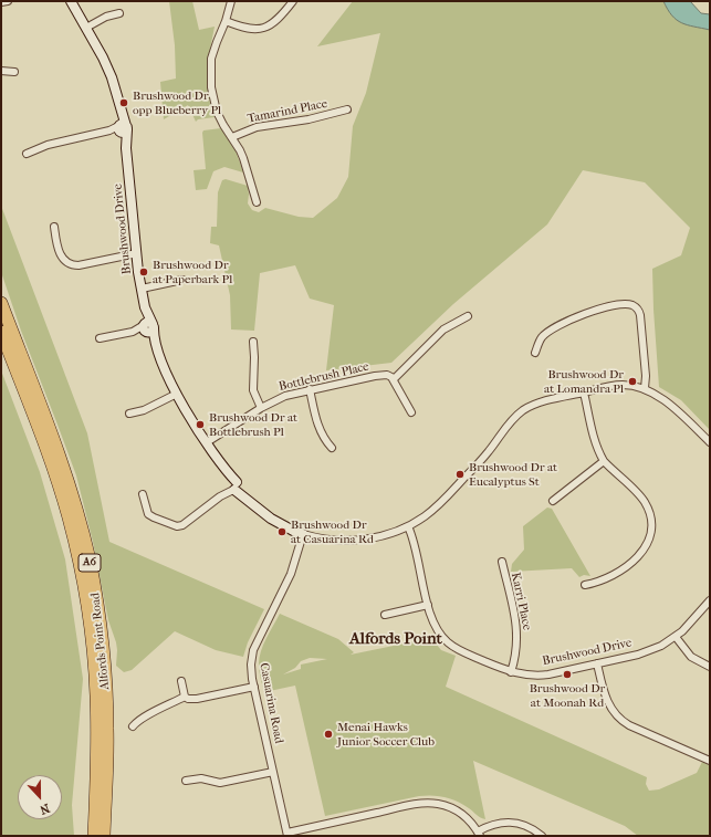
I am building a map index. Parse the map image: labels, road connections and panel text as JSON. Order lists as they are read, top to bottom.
{
  "streets": {
    "highway": ["A6", "Alfords Point Road"],
    "street": [
      "Tamarind Place",
      "Brushwood Drive",
      "Bottlebrush Place",
      "Karri Place",
      "Casuarina Road"
    ]
  },
  "crossings": [
    ["Brushwood Drive", "Bottlebrush Place"],
    ["Brushwood Drive", "Karri Place"],
    ["Brushwood Drive", "Casuarina Road"]
  ],
  "districts": ["Alfords Point"],
  "places": [
    "Brushwood Dr opp Blueberry Pl",
    "Brushwood Dr at Paperbark Pl",
    "Brushwood Dr at Lomandra Pl",
    "Brushwood Dr at Bottlebrush Pl",
    "Brushwood Dr at Eucalyptus St",
    "Brushwood Dr at Casuarina Rd",
    "Brushwood Dr at Moonah Rd",
    "Menai Hawks Junior Soccer Club"
  ],
  "north": "bottom"
}
